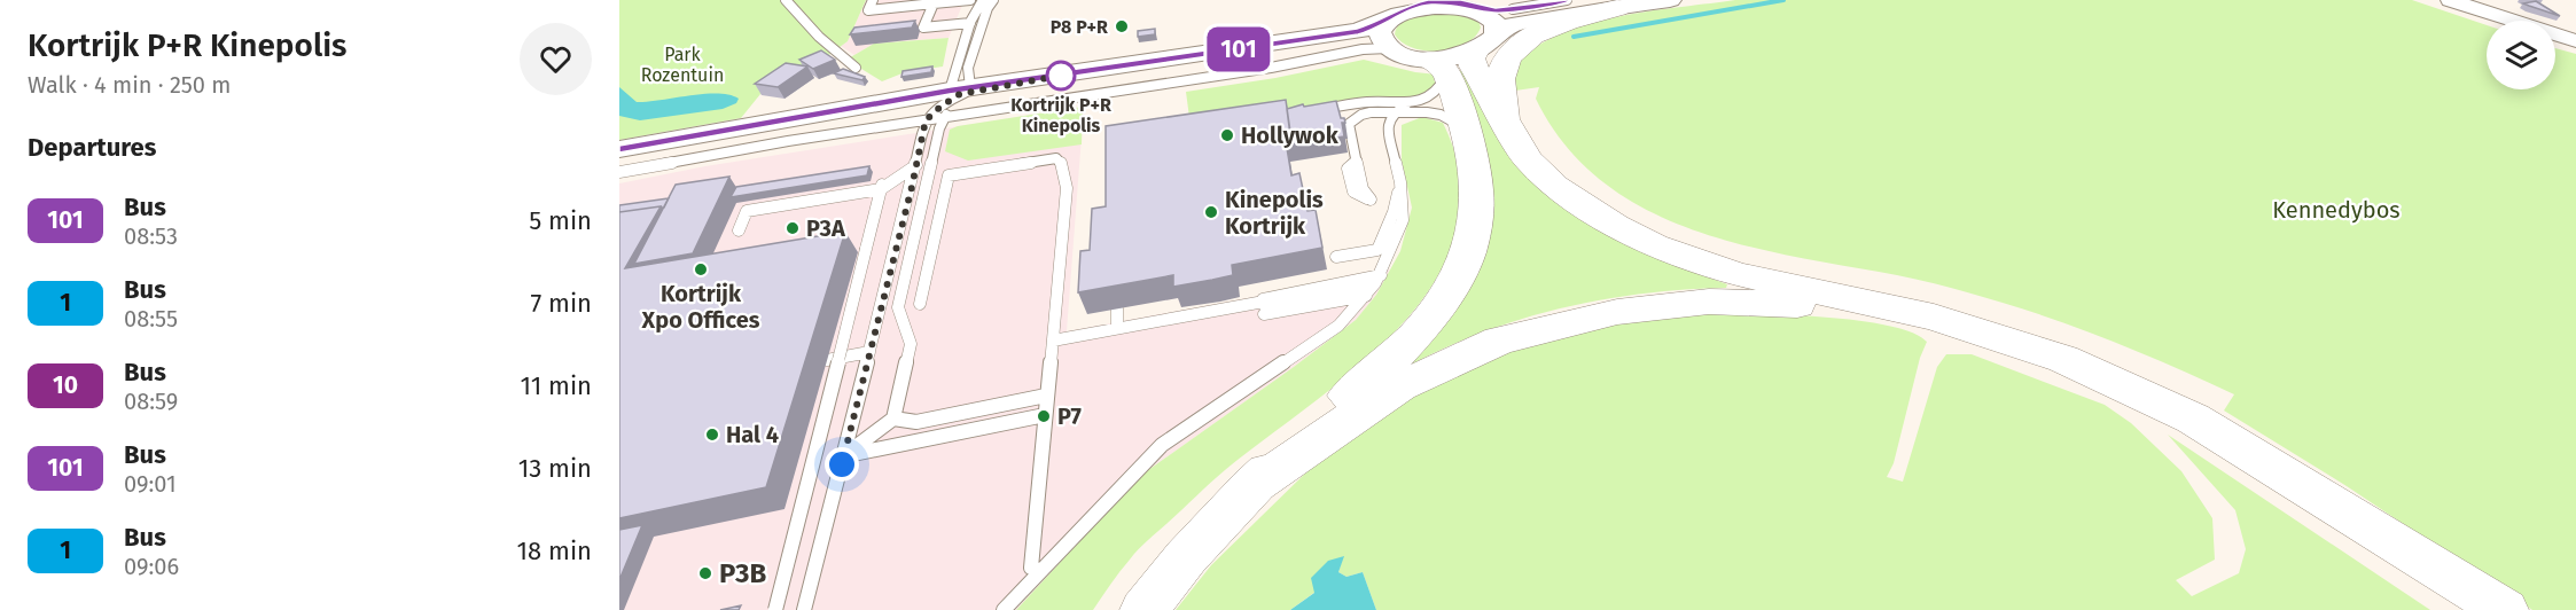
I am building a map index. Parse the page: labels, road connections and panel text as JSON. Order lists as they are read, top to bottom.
{
  "parks": ["Park Rozentuin", "Kennedybos"],
  "places": [
    "P8 P+R",
    "Kortrijk P+R Kinepolis",
    "Hollywok",
    "Kinepolis Kortrijk",
    "P3A",
    "Kortrijk Xpo Offices",
    "P7",
    "Hal 4",
    "P3B"
  ],
  "lines": ["bus line 101"],
  "page": {
    "heading": [
      ["Kortrijk P+R Kinepolis", "Walk · 4 min · 250 m"],
      "Departures"
    ],
    "on_map": "101",
    "list": [
      {
        "mark": "101",
        "name": "Bus",
        "note": "08:53",
        "value": "5 min"
      },
      {
        "mark": "1",
        "name": "Bus",
        "note": "08:55",
        "value": "7 min"
      },
      {
        "mark": "10",
        "name": "Bus",
        "note": "08:59",
        "value": "11 min"
      },
      {
        "mark": "101",
        "name": "Bus",
        "note": "09:01",
        "value": "13 min"
      },
      {
        "mark": "1",
        "name": "Bus",
        "note": "09:06",
        "value": "18 min"
      }
    ]
  }
}
